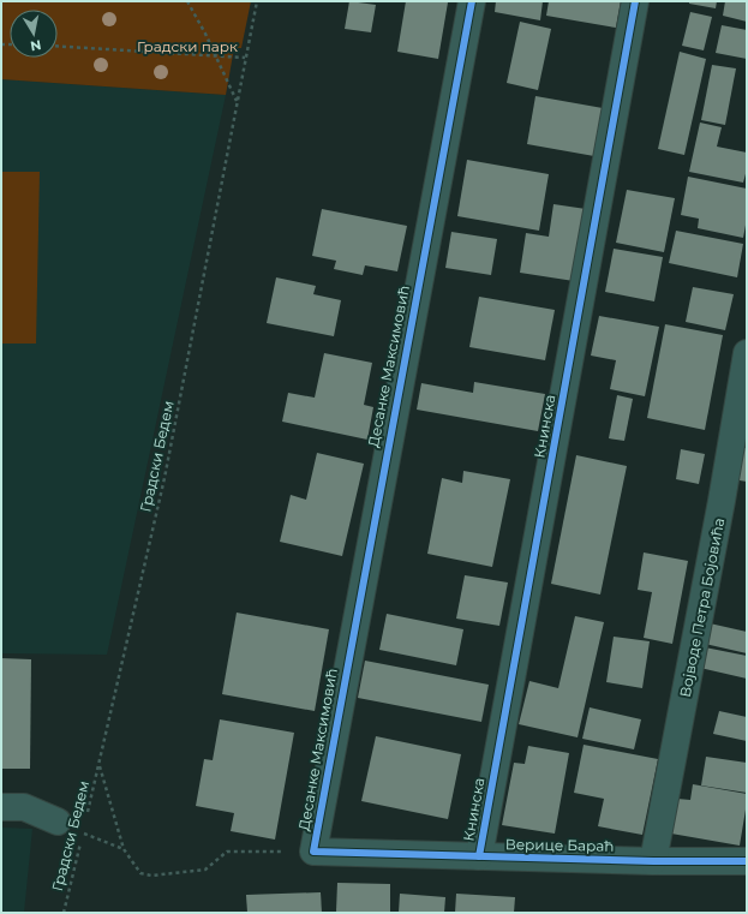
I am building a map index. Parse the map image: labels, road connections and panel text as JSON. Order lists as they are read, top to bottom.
{
  "streets": {
    "street": [
      "Десанке Максимовић",
      "Книнска",
      "Војводе Петра Бојовића",
      "Верице Бараћ"
    ],
    "path": ["Градски Бедем"]
  },
  "crossings": [
    ["Десанке Максимовић", "Верице Бараћ"],
    ["Книнска", "Верице Бараћ"],
    ["Војводе Петра Бојовића", "Верице Бараћ"]
  ],
  "parks": ["Градски парк"],
  "north": "bottom"
}
